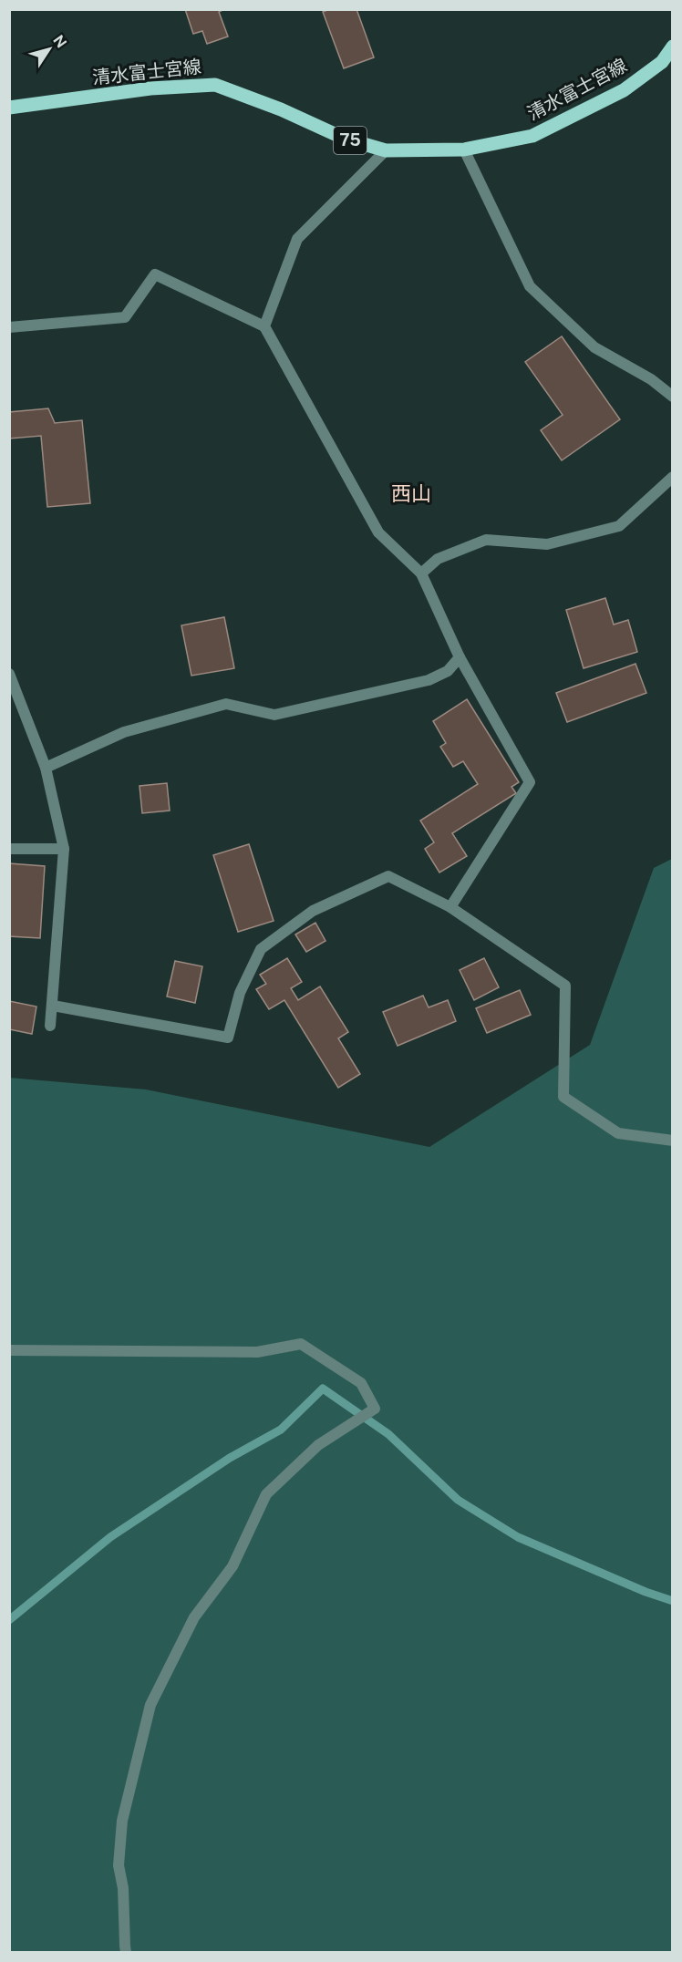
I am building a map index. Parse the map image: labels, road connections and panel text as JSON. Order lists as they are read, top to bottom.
{
  "streets": {
    "main road": ["清水富士宮線", "75"]
  },
  "districts": ["西山"],
  "north": "top right"
}
